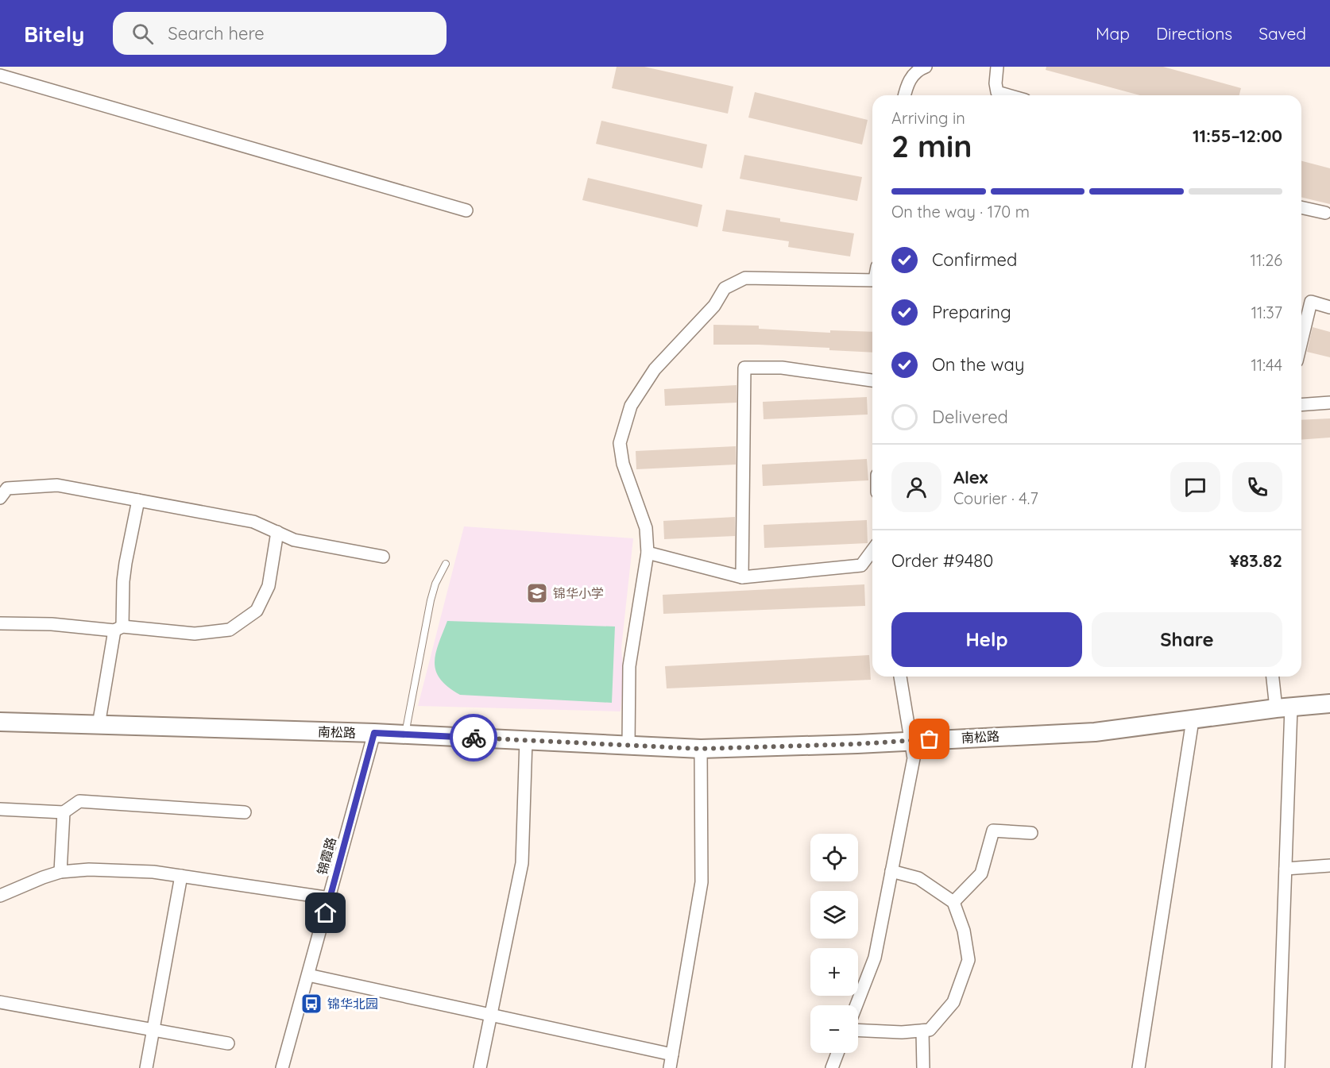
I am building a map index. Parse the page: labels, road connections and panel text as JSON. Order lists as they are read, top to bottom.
{
  "streets": {
    "street": ["南松路", "锦霞路"]
  },
  "crossings": [
    ["南松路", "锦霞路"]
  ],
  "places": {
    "school or university": ["锦华小学"],
    "bus stop": ["锦华北园"]
  },
  "page": {
    "header": "Bitely",
    "search": "Search here",
    "nav": ["Map", "Directions", "Saved"],
    "heading": ["2 min", "Arriving in", "11:55–12:00"],
    "panel": [
      "Alex",
      "Courier · 4.7",
      "Order #9480",
      "¥83.82"
    ],
    "bar": "On the way · 170 m",
    "list": [
      ["Confirmed", "11:26"],
      ["Preparing", "11:37"],
      ["On the way", "11:44"],
      "Delivered"
    ],
    "buttons": ["Help", "Share"],
    "map_buttons": ["+", "−"]
  }
}
